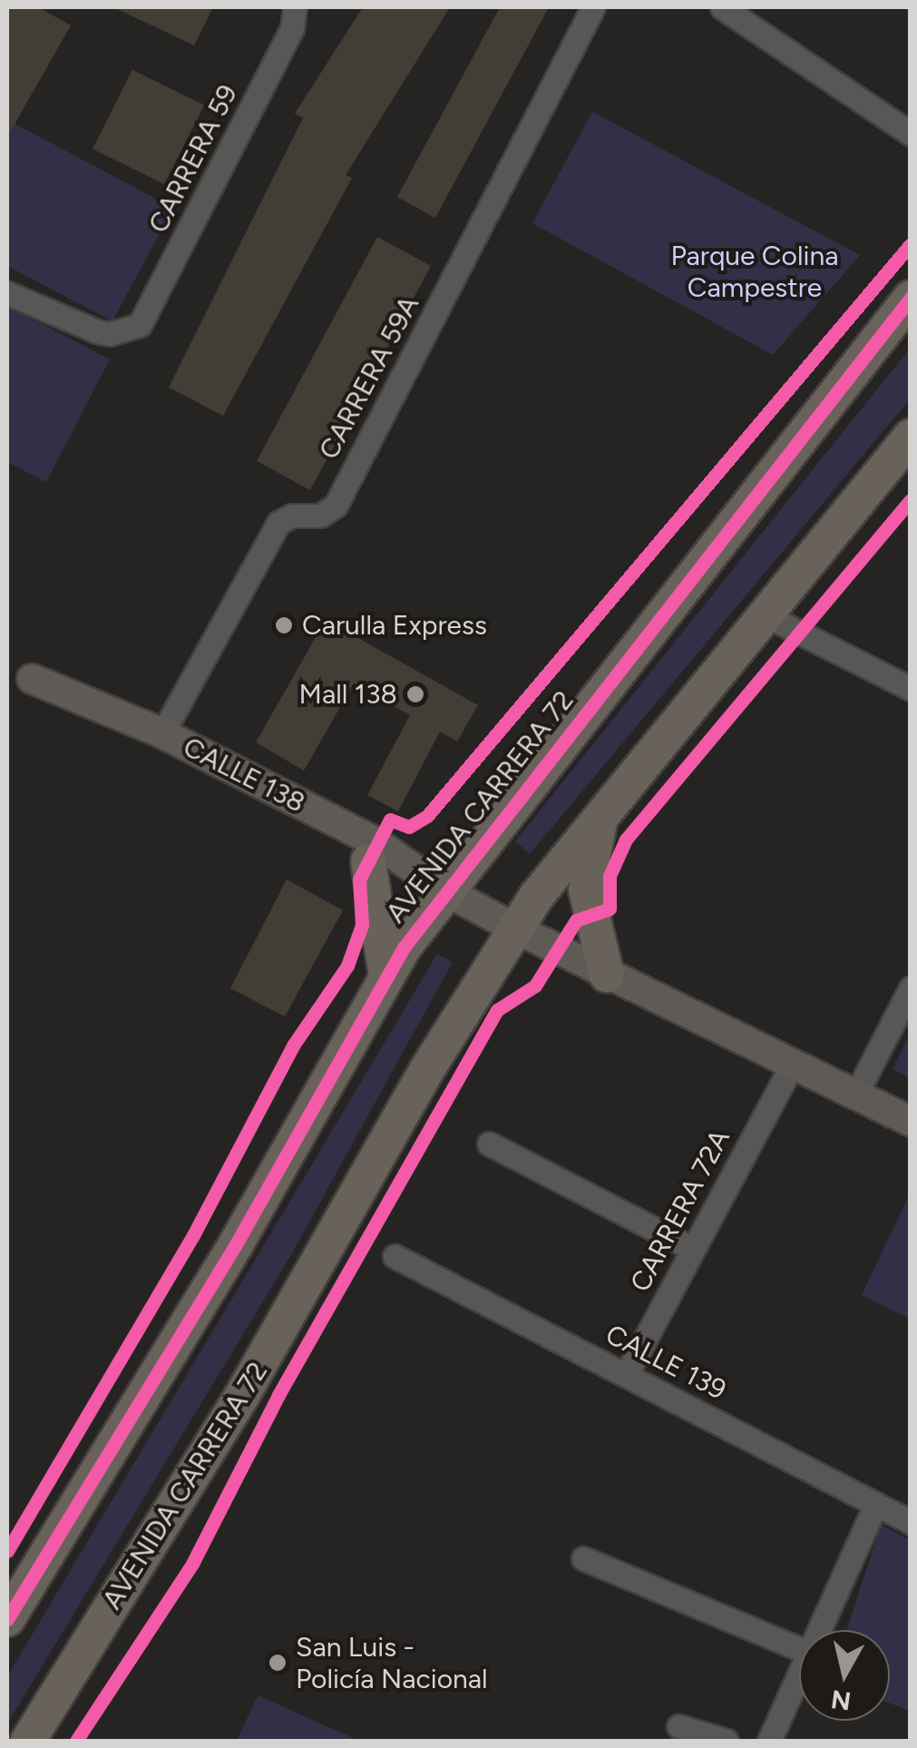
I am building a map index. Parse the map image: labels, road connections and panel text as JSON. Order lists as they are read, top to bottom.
{
  "streets": {
    "highway": ["AVENIDA CARRERA 72"],
    "main road": ["CALLE 138"],
    "street": [
      "CARRERA 59",
      "CARRERA 59A",
      "CARRERA 72A",
      "CALLE 139"
    ]
  },
  "crossings": [
    ["CARRERA 59A", "CALLE 138"],
    ["CALLE 138", "AVENIDA CARRERA 72"],
    ["CALLE 138", "CARRERA 72A"],
    ["CARRERA 72A", "CALLE 139"]
  ],
  "parks": ["Parque Colina Campestre"],
  "places": ["Carulla Express", "Mall 138", "San Luis - Policía Nacional"],
  "north": "bottom"
}
